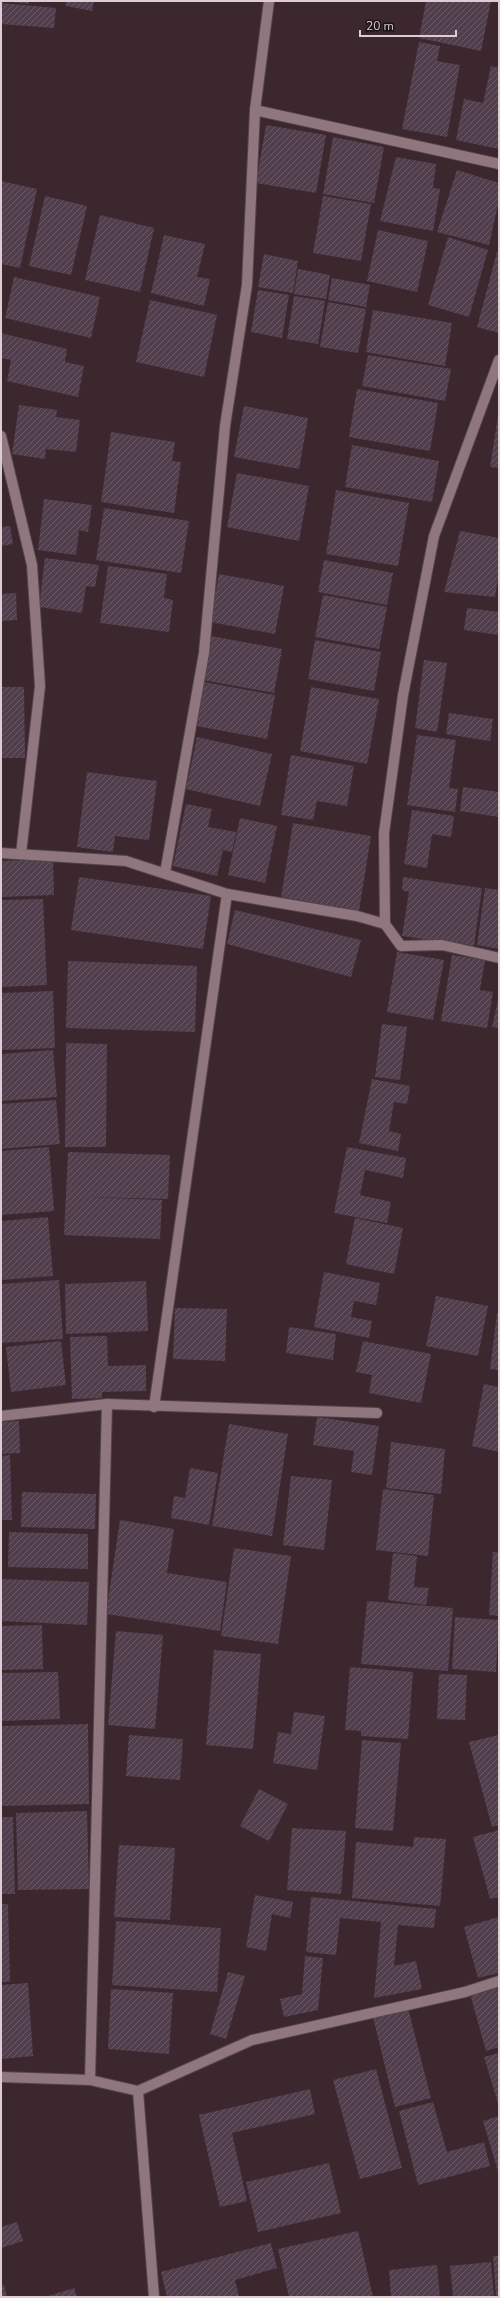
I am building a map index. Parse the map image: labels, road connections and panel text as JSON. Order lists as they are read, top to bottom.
{
  "scale_bar": "20 m"
}
